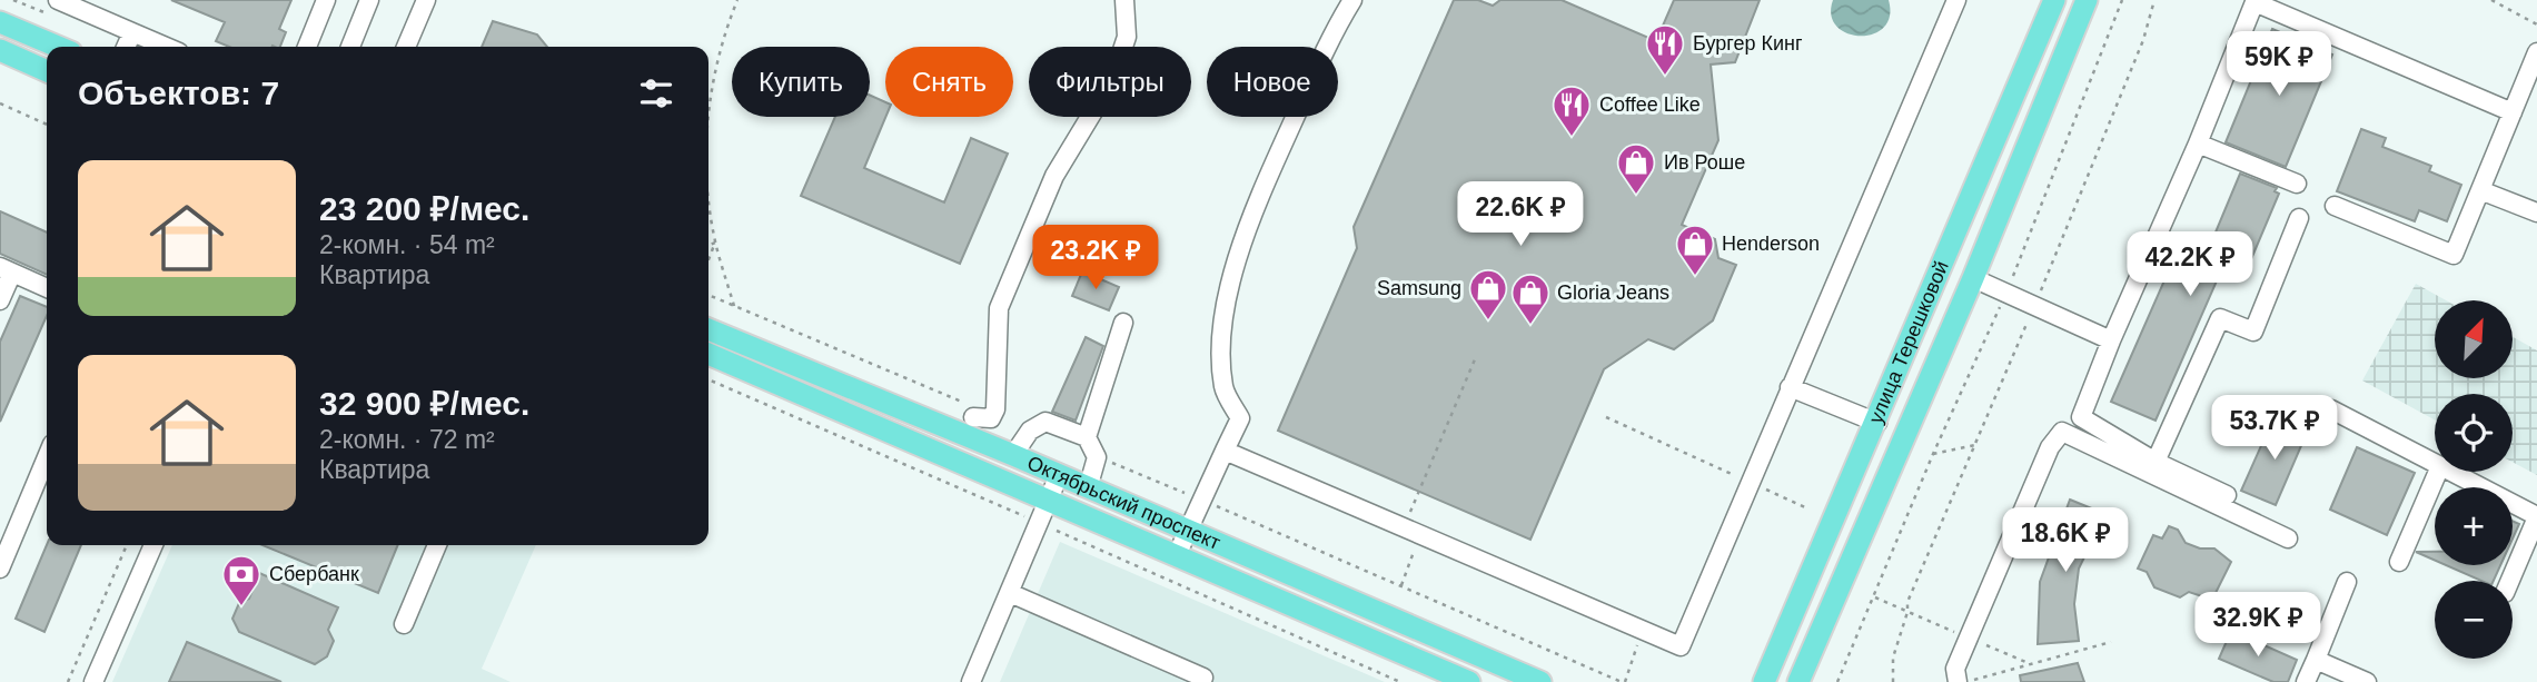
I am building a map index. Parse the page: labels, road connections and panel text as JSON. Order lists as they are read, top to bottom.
{
  "streets": {
    "main road": ["улица Терешковой", "Октябрьский проспект"]
  },
  "places": {
    "restaurant": ["Бургер Кинг", "Coffee Like"],
    "shop": [
      "Ив Роше",
      "Henderson",
      "Samsung",
      "Gloria Jeans"
    ],
    "bank": ["Сбербанк"]
  },
  "north": "top right",
  "page": {
    "price": [
      "59K ₽",
      "22.6K ₽",
      "23.2K ₽",
      "42.2K ₽",
      "53.7K ₽",
      "18.6K ₽",
      "32.9K ₽"
    ],
    "chip": [
      "Купить",
      "Снять",
      "Фильтры",
      "Новое"
    ],
    "heading": "Объектов: 7",
    "list": [
      {
        "name": "23 200 ₽/мес.",
        "note": "2-комн. · 54 m² · Квартира"
      },
      {
        "name": "32 900 ₽/мес.",
        "note": "2-комн. · 72 m² · Квартира"
      }
    ],
    "map_buttons": ["+", "−"]
  }
}
